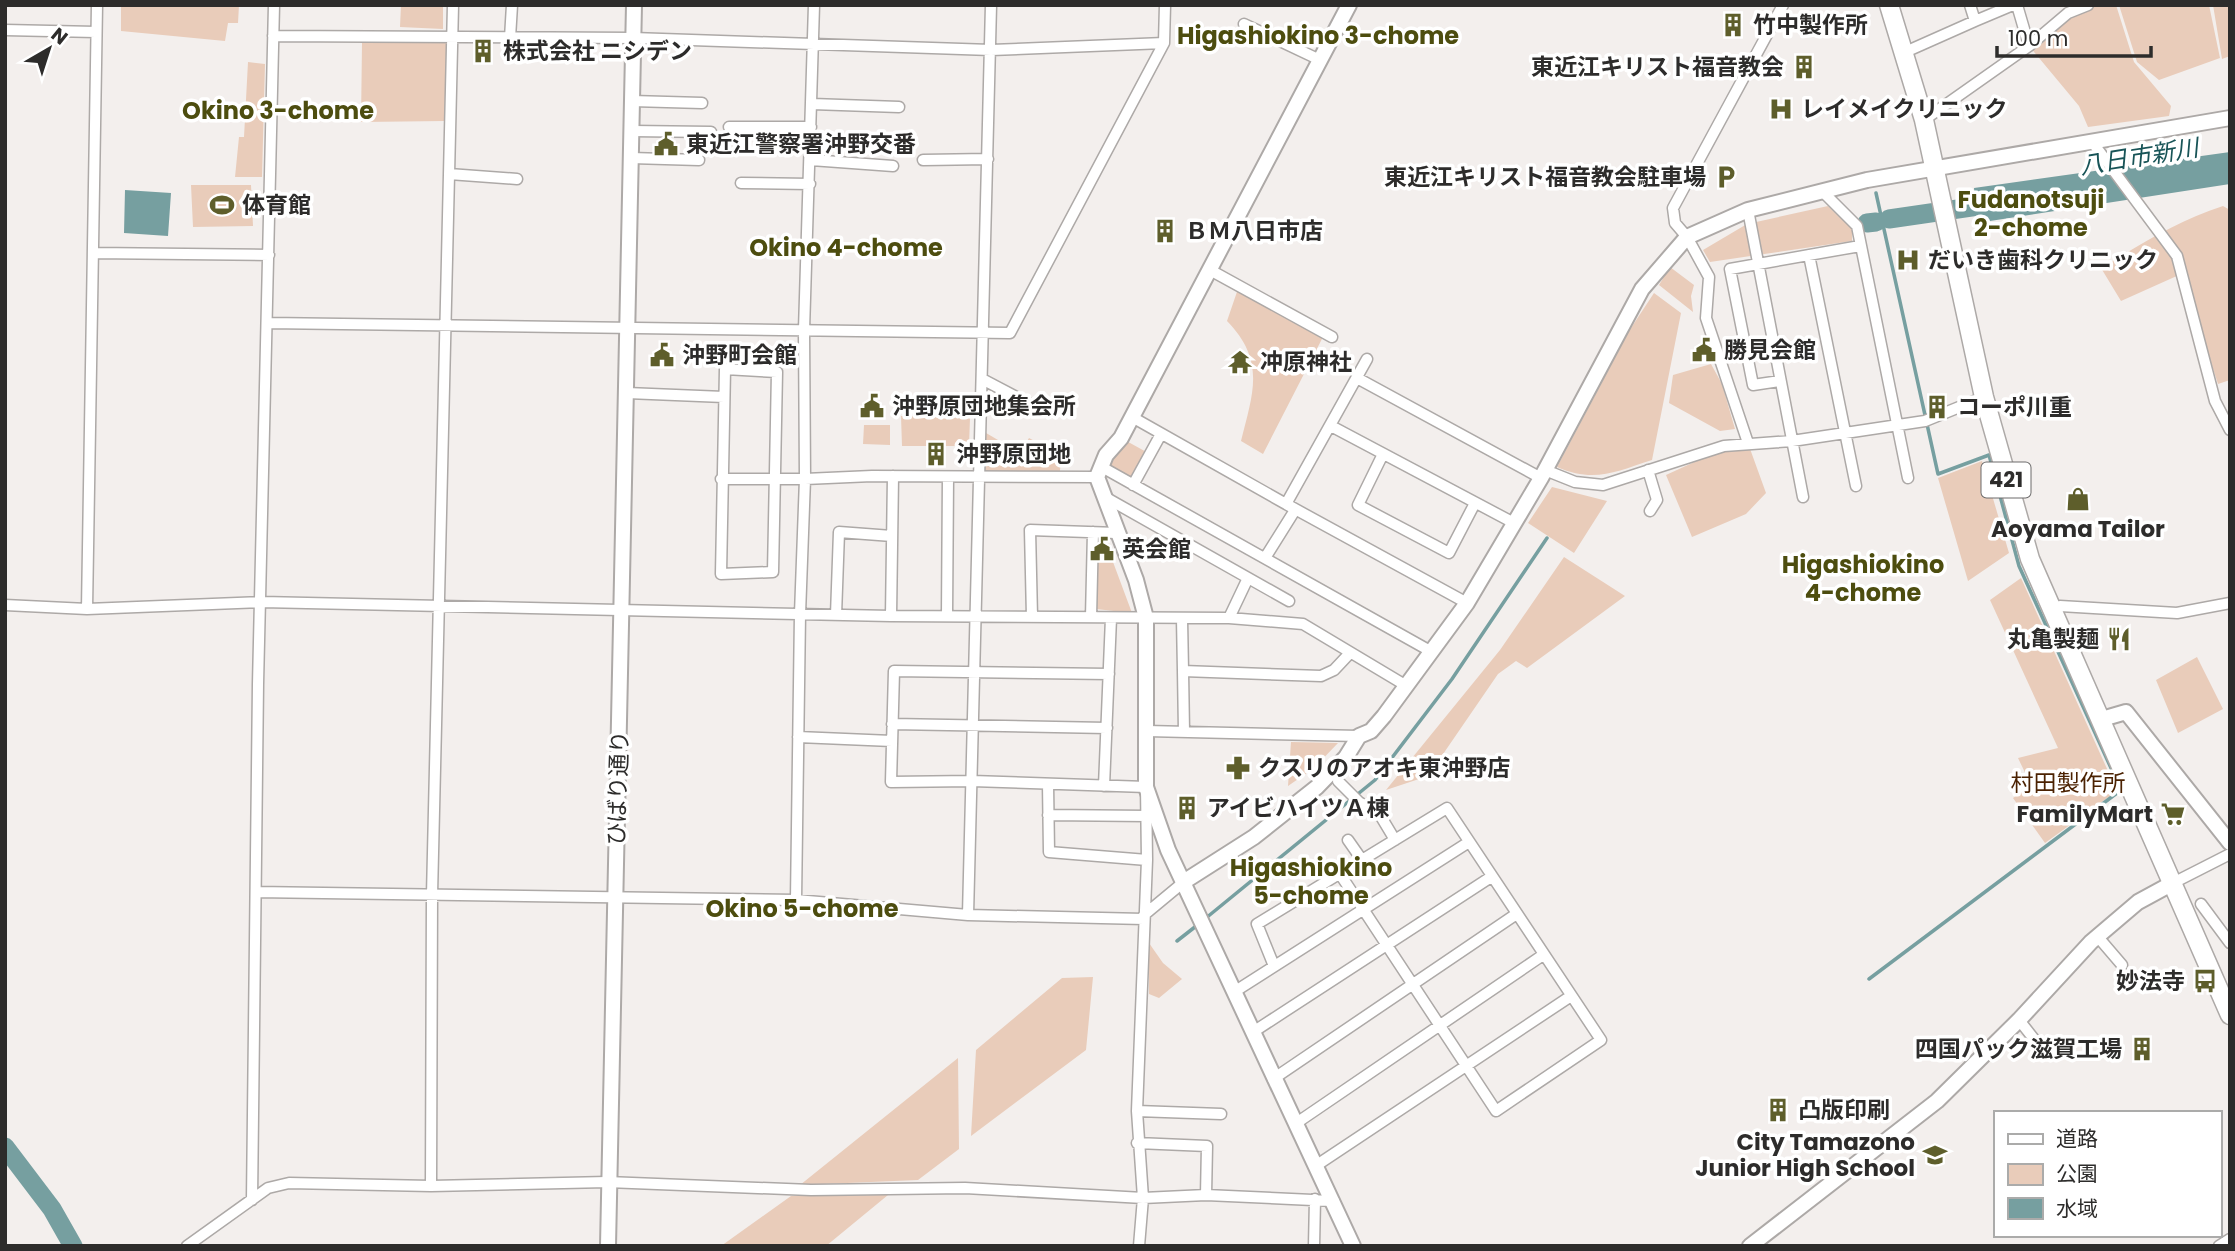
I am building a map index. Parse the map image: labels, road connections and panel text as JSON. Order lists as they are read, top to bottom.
{
  "streets": {
    "highway": ["421"],
    "street": ["ひばり通り"]
  },
  "districts": [
    "Higashiokino 3-chome",
    "Okino 3-chome",
    "Fudanotsuji 2-chome",
    "Okino 4-chome",
    "Higashiokino 4-chome",
    "Higashiokino 5-chome",
    "Okino 5-chome"
  ],
  "water": ["八日市新川"],
  "parks": ["村田製作所"],
  "places": {
    "building": [
      "竹中製作所",
      "株式会社 ニシデン",
      "東近江キリスト福音教会",
      "ＢＭ八日市店",
      "コーポ川重",
      "沖野原団地",
      "アイビハイツＡ棟",
      "四国パック滋賀工場",
      "凸版印刷"
    ],
    "hospital": ["レイメイクリニック", "だいき歯科クリニック"],
    "public building": [
      "東近江警察署沖野交番",
      "勝見会館",
      "沖野町会館",
      "沖野原団地集会所",
      "英会館"
    ],
    "parking": ["東近江キリスト福音教会駐車場"],
    "sports": ["体育館"],
    "temple": ["冲原神社"],
    "shop": ["Aoyama Tailor"],
    "restaurant": ["丸亀製麺"],
    "pharmacy": ["クスリのアオキ東沖野店"],
    "supermarket": ["FamilyMart"],
    "bus stop": ["妙法寺"],
    "school or university": ["City Tamazono Junior High School"]
  },
  "legend": ["道路", "公園", "水域"],
  "scale_bar": "100 m",
  "north": "top right"
}
